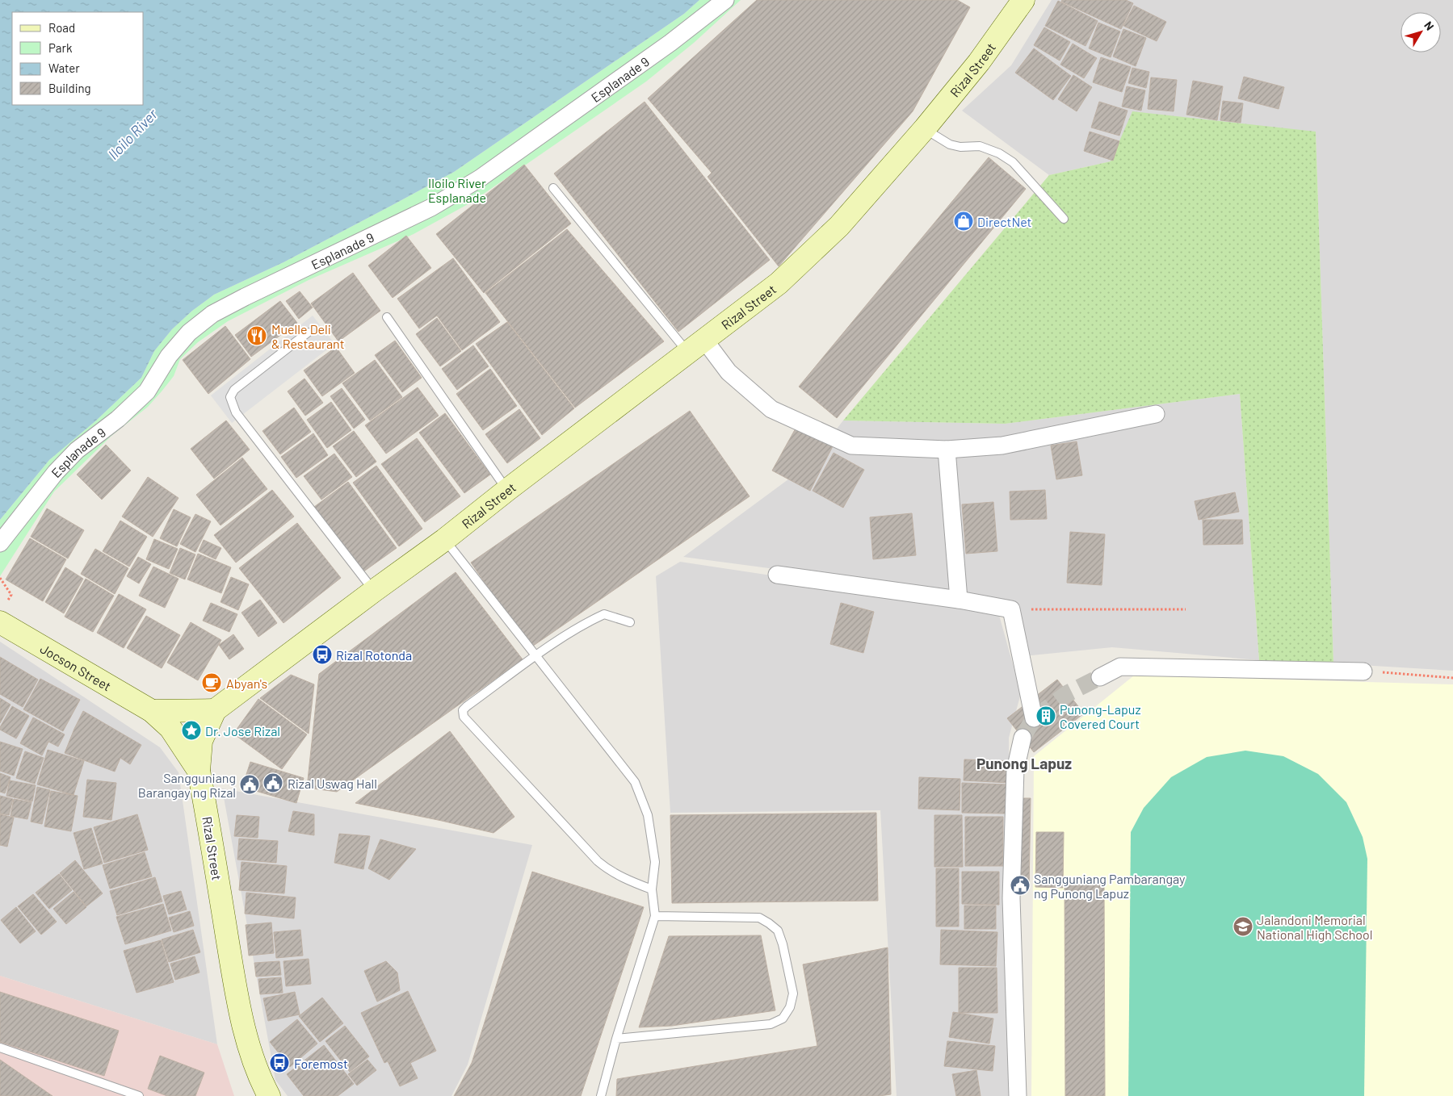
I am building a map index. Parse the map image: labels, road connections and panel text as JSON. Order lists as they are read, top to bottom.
{
  "streets": {
    "main road": ["Rizal Street", "Jocson Street"],
    "street": ["Esplanade 9"]
  },
  "crossings": [
    ["Rizal Street", "Jocson Street"]
  ],
  "districts": ["Punong Lapuz"],
  "water": ["Iloilo River"],
  "parks": ["Iloilo River Esplanade"],
  "places": {
    "shop": ["DirectNet"],
    "restaurant": ["Muelle Deli & Restaurant"],
    "bus stop": ["Rizal Rotonda", "Foremost"],
    "cafe": ["Abyan's"],
    "building": ["Punong-Lapuz Covered Court"],
    "place": ["Dr. Jose Rizal"],
    "public building": ["Rizal Uswag Hall", "Sangguniang Barangay ng Rizal", "Sangguniang Pambarangay ng Punong Lapuz"],
    "school or university": ["Jalandoni Memorial National High School"]
  },
  "legend": [
    "Road",
    "Park",
    "Water",
    "Building"
  ],
  "north": "top right"
}
